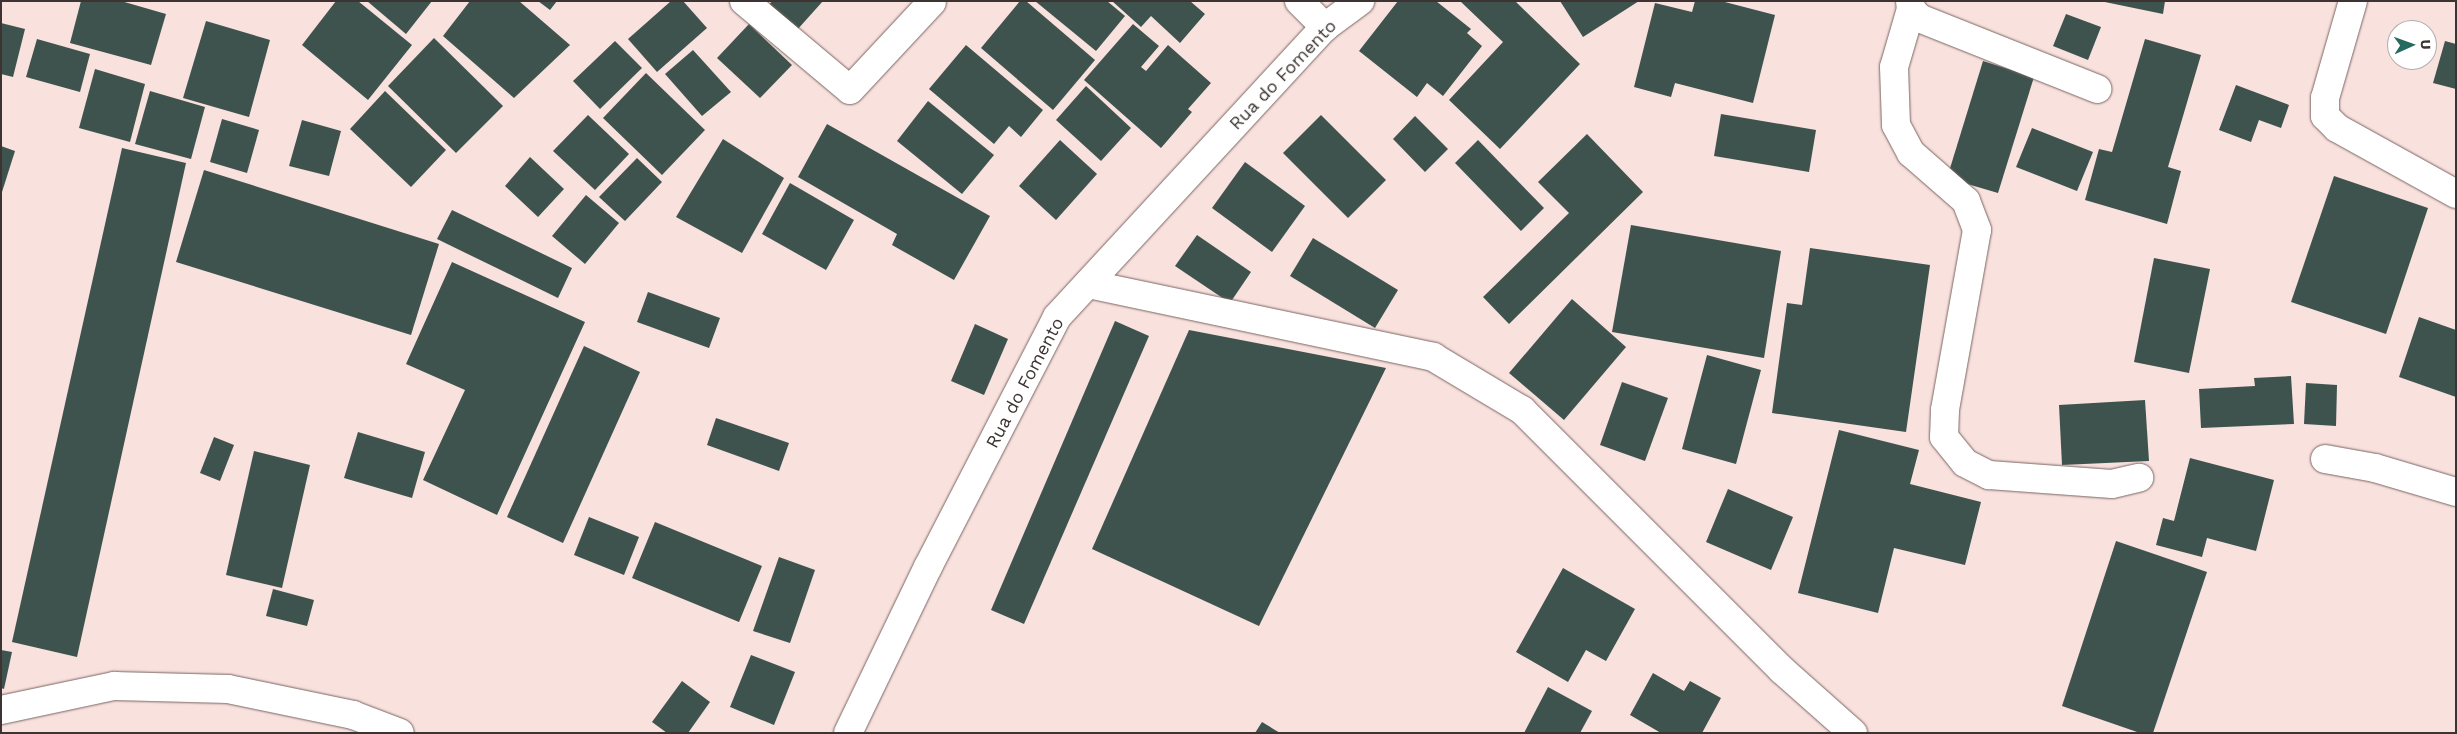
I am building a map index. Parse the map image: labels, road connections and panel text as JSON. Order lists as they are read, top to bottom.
{
  "streets": {
    "street": ["Rua do Fomento"]
  },
  "north": "right"
}
